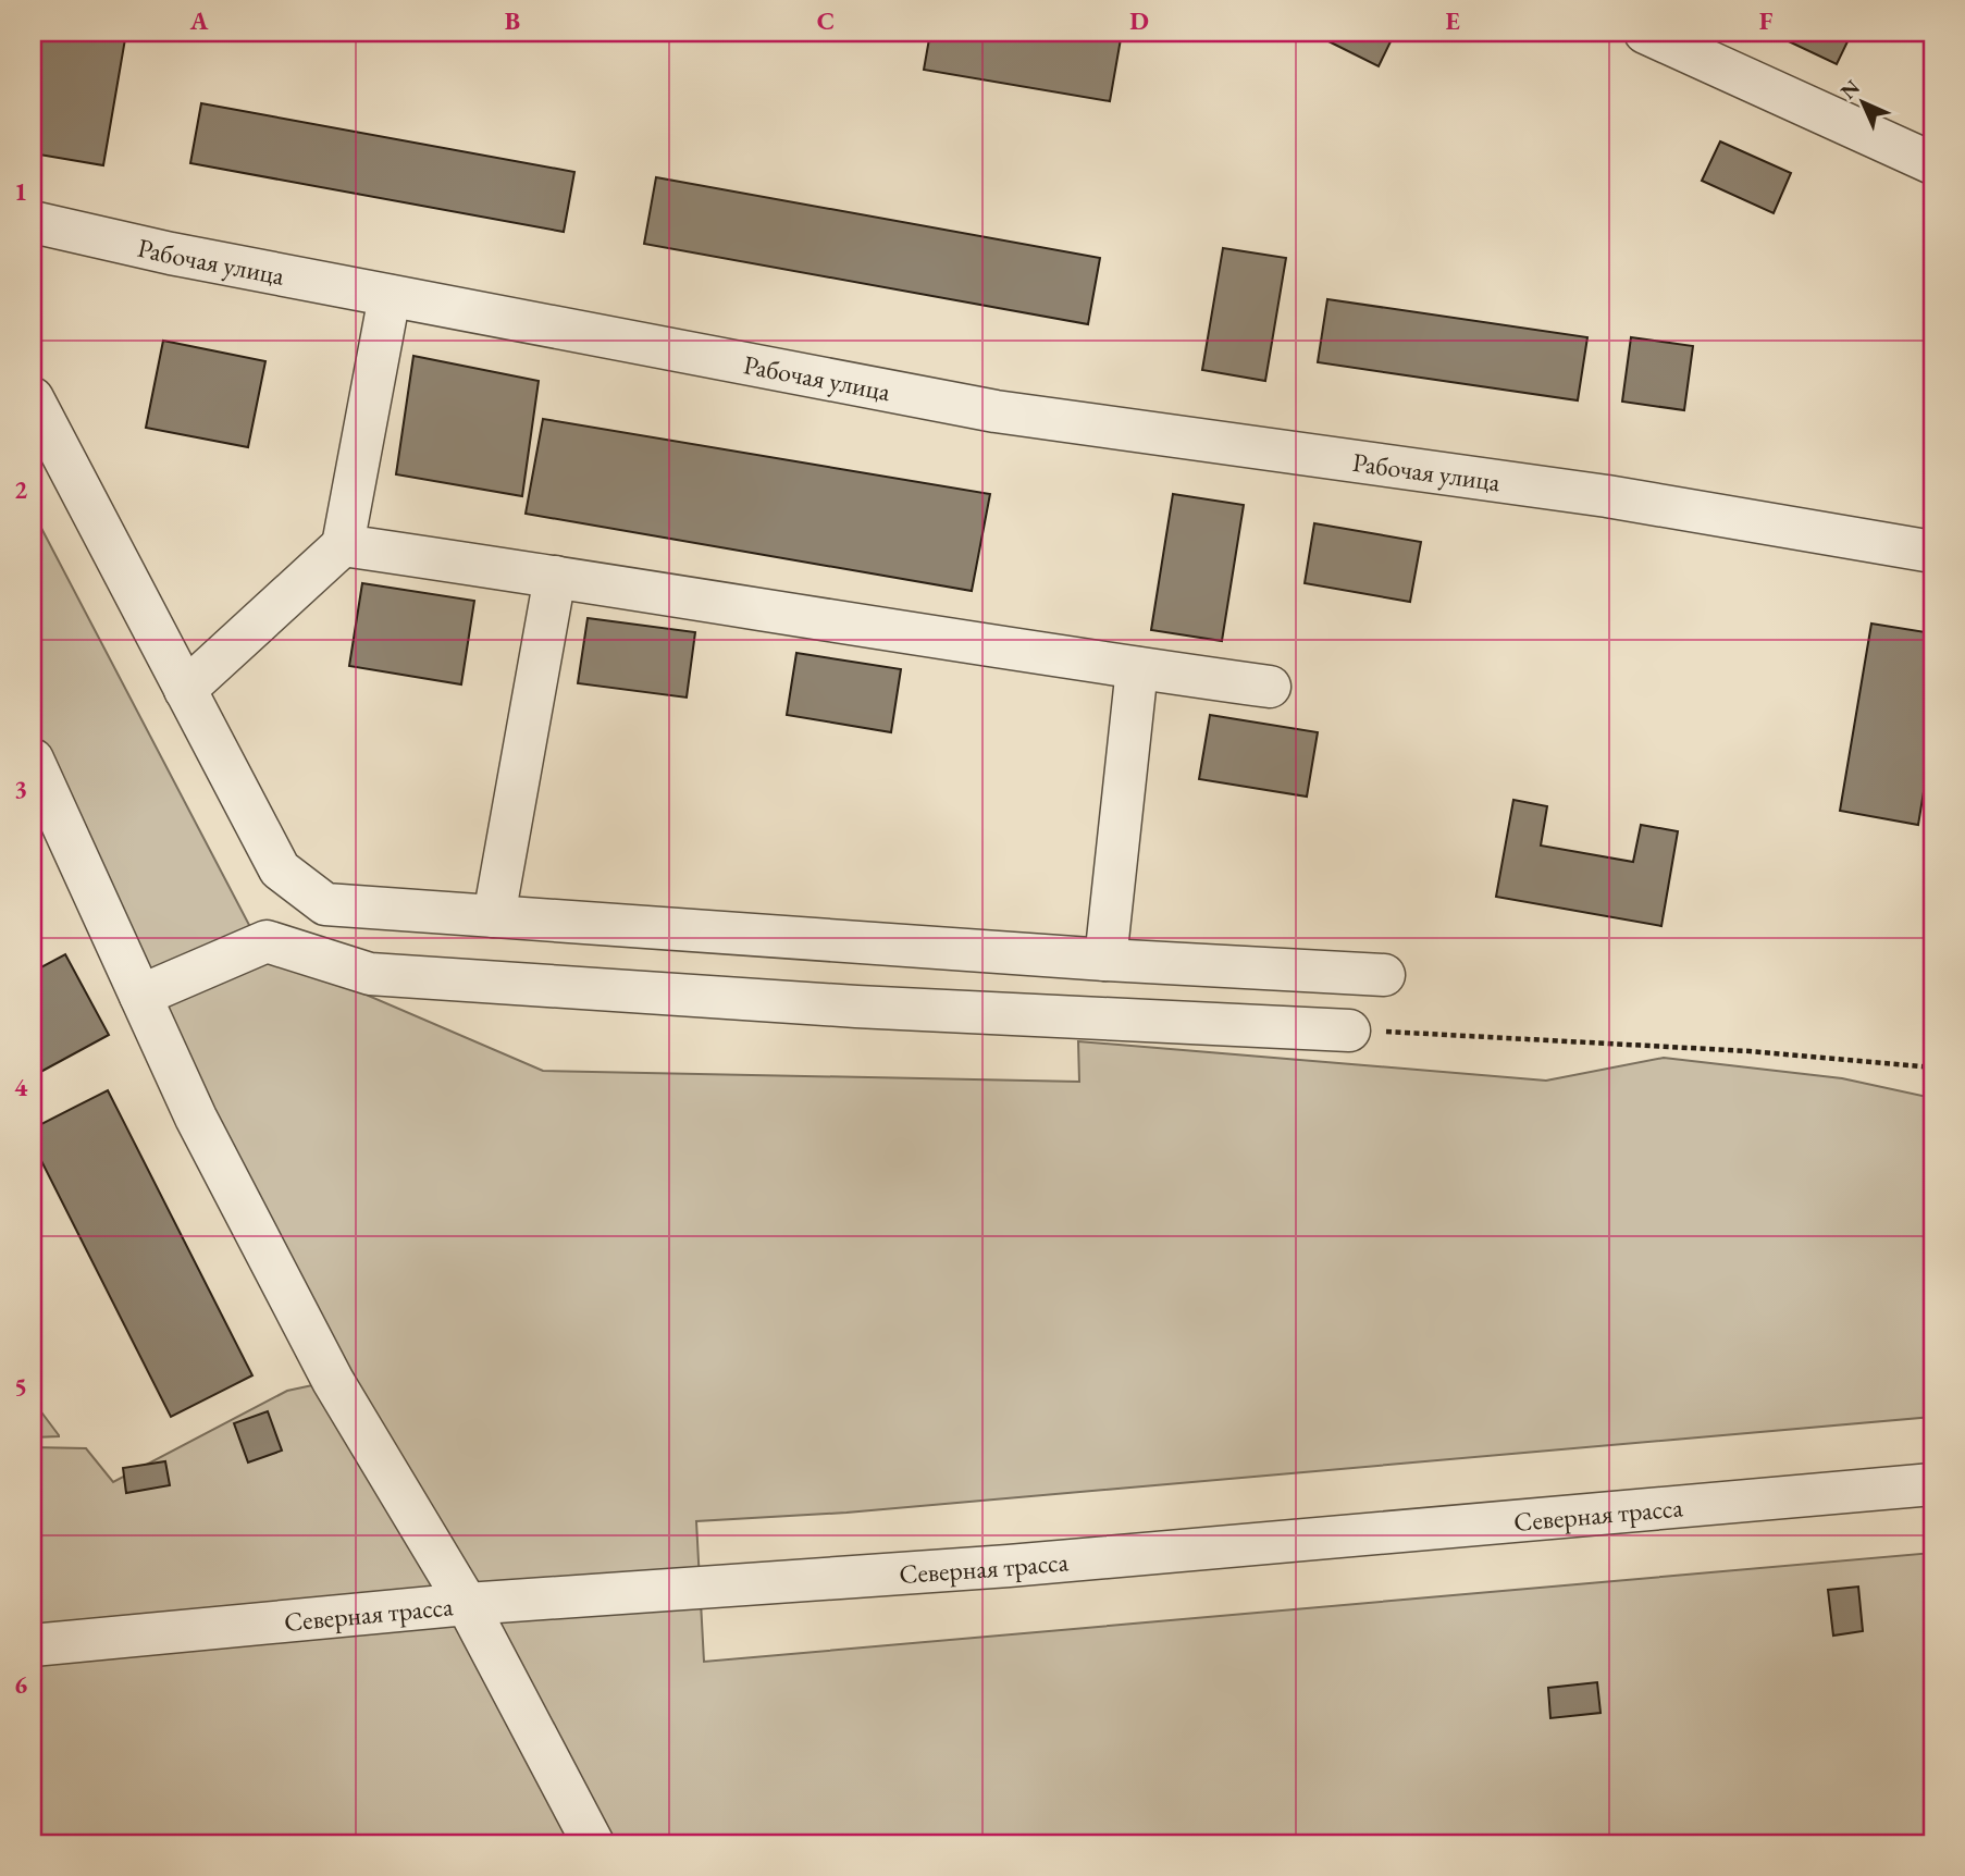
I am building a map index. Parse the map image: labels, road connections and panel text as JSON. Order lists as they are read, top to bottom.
{
  "streets": {
    "street": ["Рабочая улица", "Северная трасса"]
  },
  "north": "top left",
  "grid": {
    "columns": [
      "A",
      "B",
      "C",
      "D",
      "E",
      "F"
    ],
    "rows": [
      "1",
      "2",
      "3",
      "4",
      "5",
      "6"
    ]
  }
}
